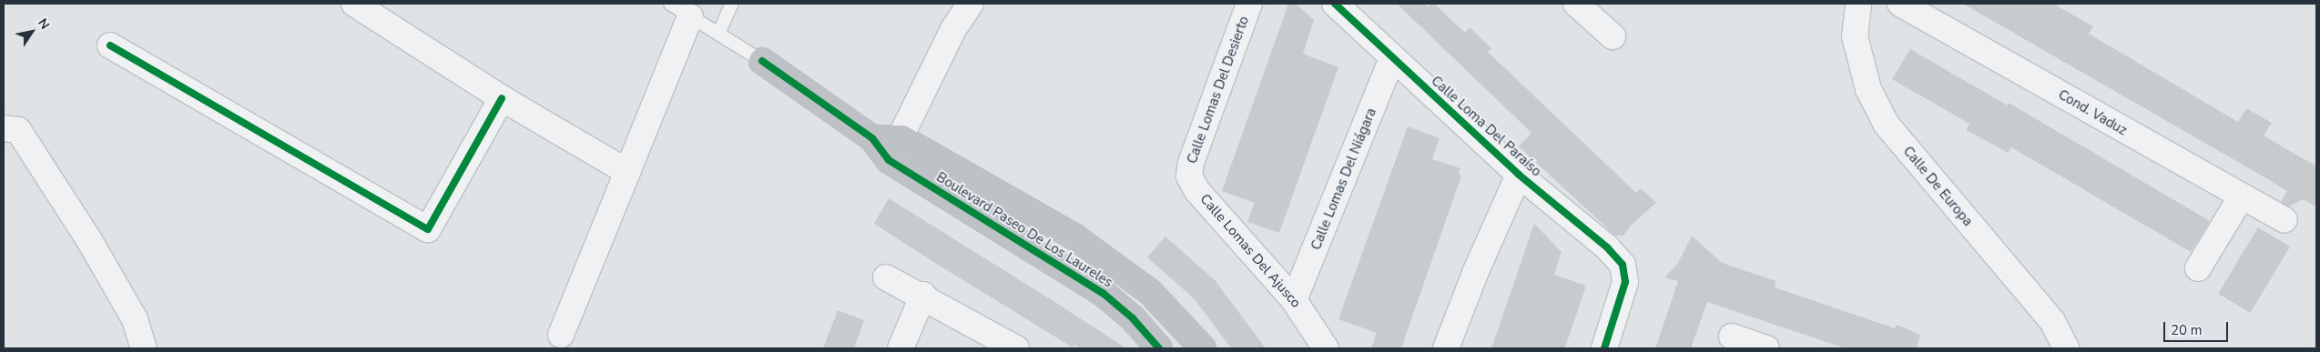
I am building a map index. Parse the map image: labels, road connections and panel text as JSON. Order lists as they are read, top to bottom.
{
  "streets": {
    "street": [
      "Calle Lomas Del Desierto",
      "Cond. Vaduz",
      "Calle Loma Del Paraíso",
      "Calle Lomas Del Niágara",
      "Calle De Europa",
      "Boulevard Paseo De Los Laureles",
      "Calle Lomas Del Ajusco"
    ]
  },
  "crossings": [
    ["Calle Lomas Del Desierto", "Calle Lomas Del Ajusco"],
    ["Calle Loma Del Paraíso", "Calle Lomas Del Niágara"],
    ["Calle Lomas Del Niágara", "Calle Lomas Del Ajusco"]
  ],
  "scale_bar": "20 m",
  "north": "top right"
}
